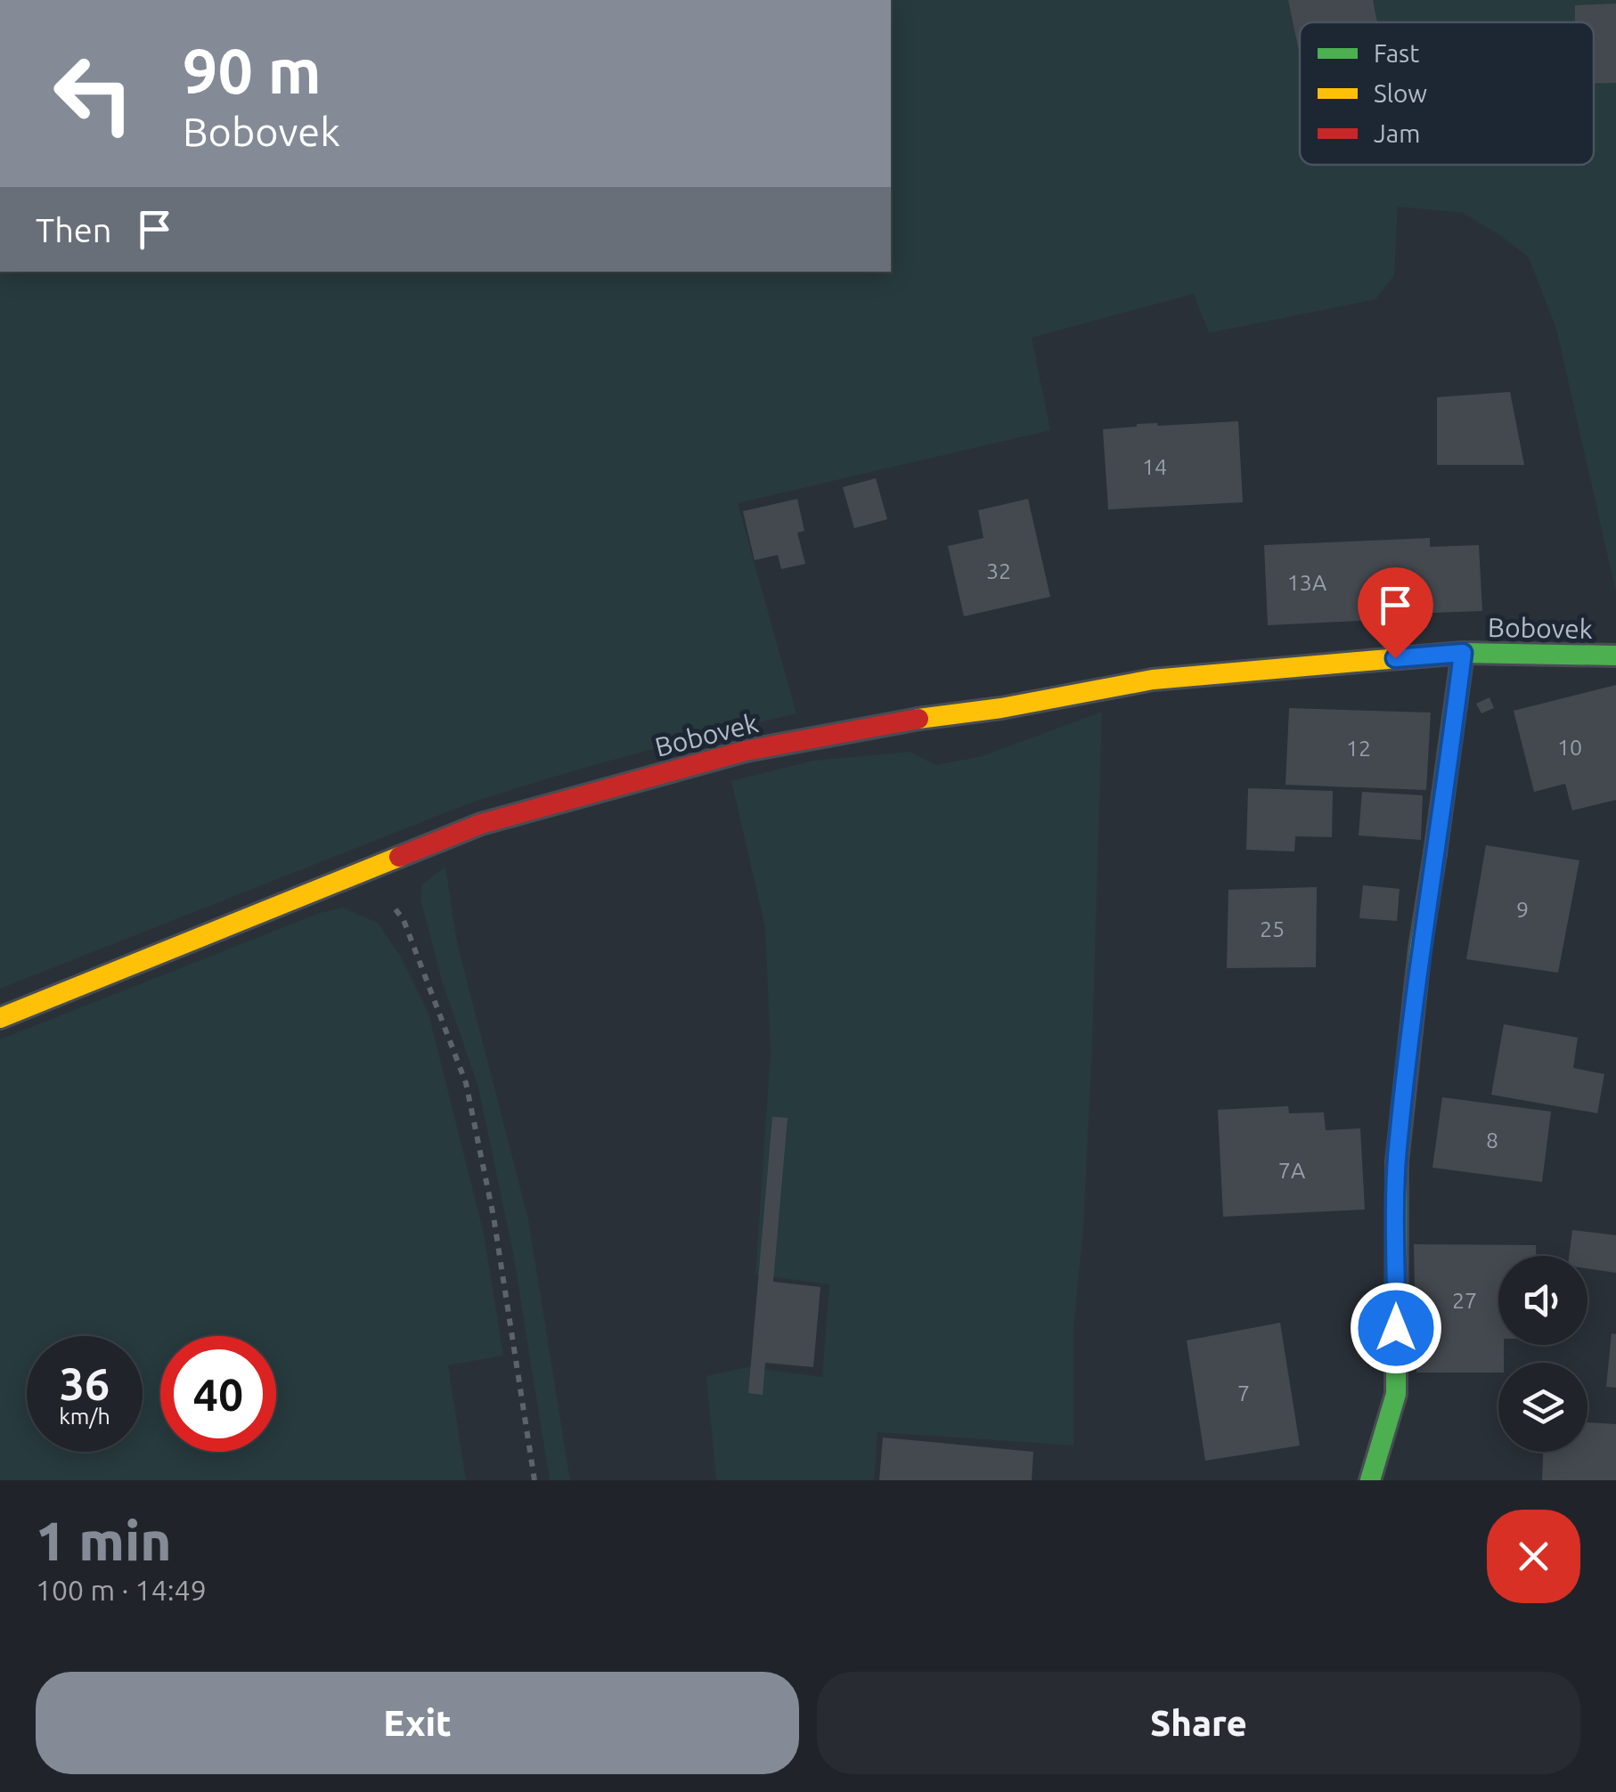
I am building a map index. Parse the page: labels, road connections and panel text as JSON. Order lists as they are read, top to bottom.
{
  "streets": {
    "street": ["Bobovek"]
  },
  "house_numbers": [
    "14",
    "32",
    "13A",
    "10",
    "12",
    "9",
    "25",
    "8",
    "7A",
    "27",
    "7"
  ],
  "legend": ["Fast", "Slow", "Jam"],
  "page": {
    "turn": ["90 m", "Bobovek"],
    "then": "Then",
    "speed": "36 km/h",
    "limit": "40",
    "heading": ["1 min", "100 m · 14:49"],
    "buttons": ["Exit", "Share"]
  }
}
